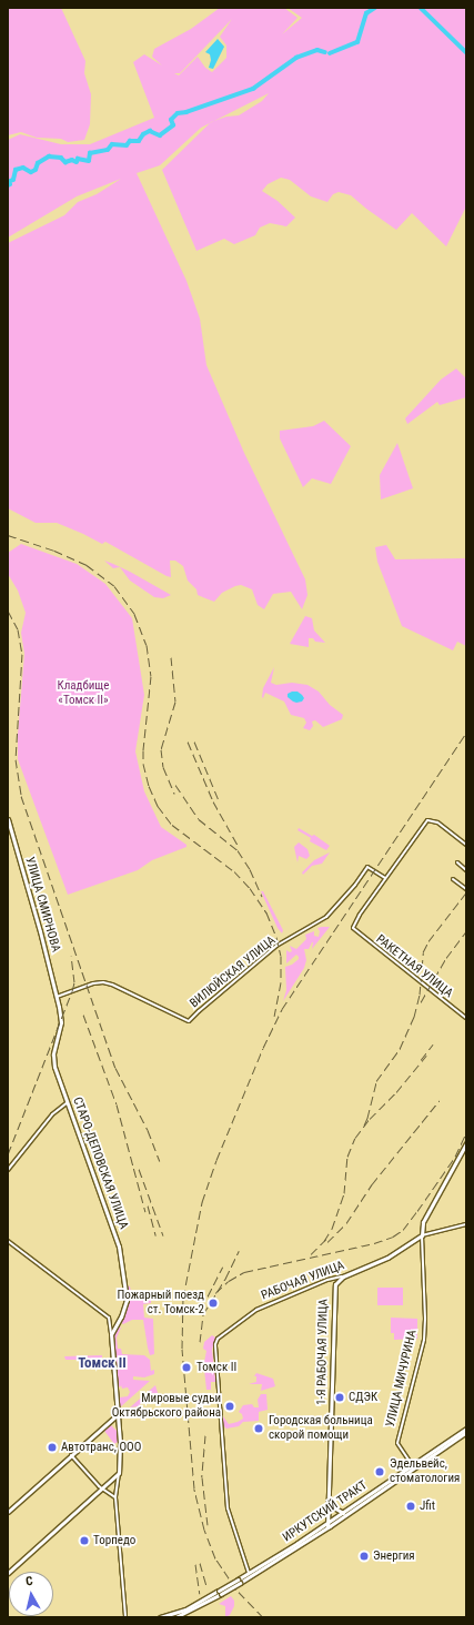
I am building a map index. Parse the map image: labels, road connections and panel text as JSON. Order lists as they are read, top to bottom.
{
  "streets": {
    "main road": [
      "УЛИЦА СМИРНОВА",
      "СТАРО-ДЕПОВСКАЯ УЛИЦА",
      "РАБОЧАЯ УЛИЦА",
      "1-Я РАБОЧАЯ УЛИЦА",
      "УЛИЦА МИЧУРИНА",
      "ИРКУТСКИЙ ТРАКТ"
    ],
    "street": ["РАКЕТНАЯ УЛИЦА", "ВИЛЮЙСКАЯ УЛИЦА"]
  },
  "crossings": [
    ["УЛИЦА СМИРНОВА", "ВИЛЮЙСКАЯ УЛИЦА"],
    ["УЛИЦА СМИРНОВА", "СТАРО-ДЕПОВСКАЯ УЛИЦА"],
    ["РАКЕТНАЯ УЛИЦА", "ВИЛЮЙСКАЯ УЛИЦА"],
    ["ВИЛЮЙСКАЯ УЛИЦА", "СТАРО-ДЕПОВСКАЯ УЛИЦА"],
    ["РАБОЧАЯ УЛИЦА", "1-Я РАБОЧАЯ УЛИЦА"],
    ["РАБОЧАЯ УЛИЦА", "УЛИЦА МИЧУРИНА"],
    ["РАБОЧАЯ УЛИЦА", "ИРКУТСКИЙ ТРАКТ"],
    ["1-Я РАБОЧАЯ УЛИЦА", "ИРКУТСКИЙ ТРАКТ"],
    ["УЛИЦА МИЧУРИНА", "ИРКУТСКИЙ ТРАКТ"]
  ],
  "districts": ["Томск II"],
  "parks": ["Кладбище «Томск II»"],
  "places": [
    "Пожарный поезд ст. Томск-2",
    "Томск II",
    "СДЭК",
    "Мировые судьи Октябрьского района",
    "Городская больница скорой помощи",
    "Автотранс, ООО",
    "Эдельвейс, стоматология",
    "Jfit",
    "Торпедо",
    "Энергия"
  ],
  "north": "top"
}
